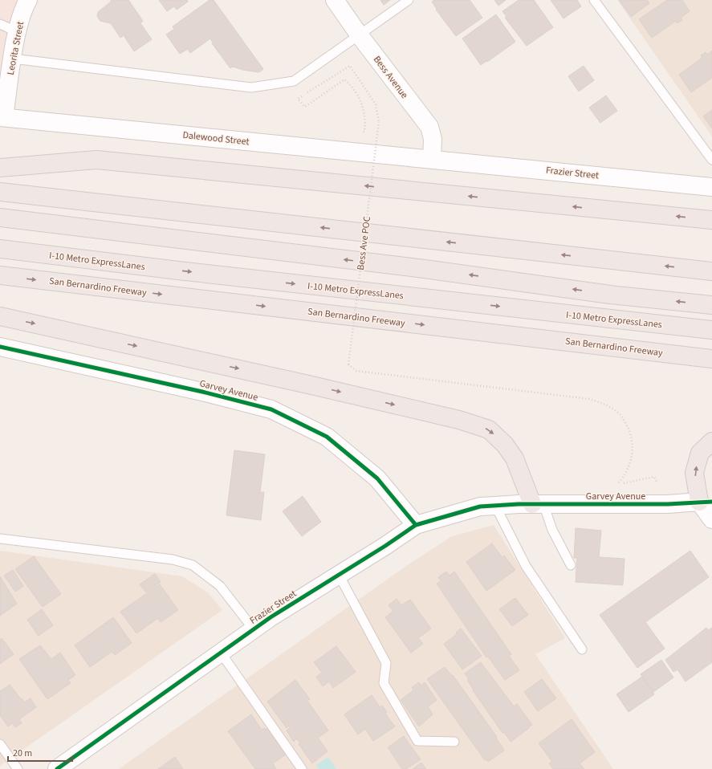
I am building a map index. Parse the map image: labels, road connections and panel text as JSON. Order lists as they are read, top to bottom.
{
  "streets": {
    "highway": ["I-10 Metro ExpressLanes", "San Bernardino Freeway"],
    "street": [
      "Leorita Street",
      "Bess Avenue",
      "Dalewood Street",
      "Frazier Street",
      "Garvey Avenue"
    ],
    "path": ["Bess Ave POC"]
  },
  "crossings": [
    ["Leorita Street", "Dalewood Street"],
    ["Bess Avenue", "Dalewood Street"],
    ["Bess Avenue", "Frazier Street"],
    ["Dalewood Street", "Frazier Street"],
    ["Frazier Street", "Garvey Avenue"],
    ["Bess Ave POC", "Garvey Avenue"]
  ],
  "scale_bar": "20 m"
}
